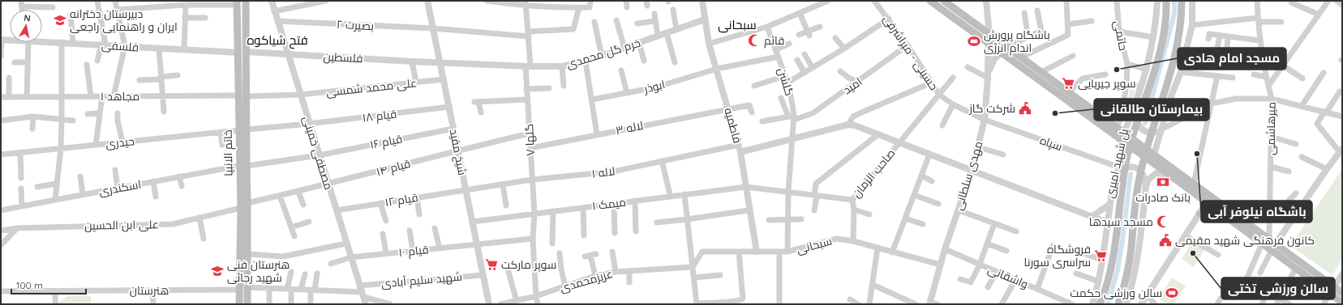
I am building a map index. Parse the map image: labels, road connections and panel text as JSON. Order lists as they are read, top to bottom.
{
  "streets": {
    "main road": ["خاتم الانبیا", "پل شهید امیری"],
    "street": [
      "بصیرت ۲",
      "حاتمی",
      "فلسفی",
      "حسینی - میراشرفی",
      "خرم گل محمدی",
      "فلسطین",
      "گلشن",
      "امید",
      "ابوذر",
      "علی محمد شمسی",
      "مجاهد ۱",
      "قیام ۱۸",
      "فاطمیه",
      "لاله ۳",
      "میرهاشمی",
      "گلها ۷",
      "قیام ۱۶",
      "حیدری",
      "سپاه",
      "شیخ مفید",
      "مصطفی خمینی",
      "قیام ۱۴",
      "لاله ۱",
      "صاحب الزمان",
      "مهدی سلطانی",
      "اسکندری",
      "قیام ۱۲",
      "میمک ۱",
      "علی ابن الحسین",
      "سبحانی",
      "قیام ۱۰",
      "واشقانی",
      "شهید سلیم آبادی",
      "عزیزمحمدی",
      "هنرستان"
    ]
  },
  "crossings": [
    ["بصیرت ۲", "گلها ۷"],
    ["بصیرت ۲", "شیخ مفید"],
    ["بصیرت ۲", "مصطفی خمینی"],
    ["فلسفی", "خاتم الانبیا"],
    ["حسینی - میراشرفی", "امید"],
    ["حسینی - میراشرفی", "سپاه"],
    ["حسینی - میراشرفی", "صاحب الزمان"],
    ["حسینی - میراشرفی", "مهدی سلطانی"],
    ["خرم گل محمدی", "فلسطین"],
    ["خرم گل محمدی", "فاطمیه"],
    ["خرم گل محمدی", "گلها ۷"],
    ["خرم گل محمدی", "شیخ مفید"],
    ["فلسطین", "شیخ مفید"],
    ["فلسطین", "خاتم الانبیا"],
    ["فلسطین", "مصطفی خمینی"],
    ["گلشن", "امید"],
    ["گلشن", "ابوذر"],
    ["گلشن", "صاحب الزمان"],
    ["گلشن", "سبحانی"],
    ["ابوذر", "فاطمیه"],
    ["علی محمد شمسی", "شیخ مفید"],
    ["علی محمد شمسی", "خاتم الانبیا"],
    ["علی محمد شمسی", "مصطفی خمینی"],
    ["مجاهد ۱", "خاتم الانبیا"],
    ["قیام ۱۸", "شیخ مفید"],
    ["قیام ۱۸", "خاتم الانبیا"],
    ["قیام ۱۸", "مصطفی خمینی"],
    ["فاطمیه", "لاله ۳"],
    ["فاطمیه", "لاله ۱"],
    ["فاطمیه", "صاحب الزمان"],
    ["فاطمیه", "میمک ۱"],
    ["فاطمیه", "سبحانی"],
    ["لاله ۳", "گلها ۷"],
    ["گلها ۷", "قیام ۱۴"],
    ["گلها ۷", "لاله ۱"],
    ["گلها ۷", "میمک ۱"],
    ["گلها ۷", "قیام ۱۰"],
    ["گلها ۷", "عزیزمحمدی"],
    ["قیام ۱۶", "شیخ مفید"],
    ["قیام ۱۶", "خاتم الانبیا"],
    ["قیام ۱۶", "مصطفی خمینی"],
    ["قیام ۱۶", "اسکندری"],
    ["حیدری", "خاتم الانبیا"],
    ["سپاه", "مهدی سلطانی"],
    ["شیخ مفید", "قیام ۱۴"],
    ["شیخ مفید", "لاله ۱"],
    ["شیخ مفید", "قیام ۱۲"],
    ["شیخ مفید", "میمک ۱"],
    ["شیخ مفید", "قیام ۱۰"],
    ["شیخ مفید", "شهید سلیم آبادی"],
    ["خاتم الانبیا", "قیام ۱۴"],
    ["خاتم الانبیا", "اسکندری"],
    ["خاتم الانبیا", "علی ابن الحسین"],
    ["خاتم الانبیا", "هنرستان"],
    ["مصطفی خمینی", "قیام ۱۴"],
    ["مصطفی خمینی", "قیام ۱۲"],
    ["مصطفی خمینی", "قیام ۱۰"],
    ["مصطفی خمینی", "شهید سلیم آبادی"],
    ["لاله ۱", "قیام ۱۲"],
    ["صاحب الزمان", "میمک ۱"],
    ["مهدی سلطانی", "سبحانی"],
    ["مهدی سلطانی", "واشقانی"],
    ["سبحانی", "عزیزمحمدی"]
  ],
  "districts": ["سبحانی", "فتح شیاکوه"],
  "places": {
    "school or university": ["دبیرستان دخترانه ایران و راهنمایی راجعی", "هنرستان فنی شهید رجائی"],
    "mosque": ["قائم", "مسجد سیدها"],
    "sports": ["باشگاه پرورش اندام انرژی", "سالن ورزشی حکمت"],
    "other": [
      "مسجد امام هادی",
      "بیمارستان طالقانی",
      "باشگاه نیلوفر آبی",
      "سالن ورزشی تختی"
    ],
    "supermarket": ["سوپر جیریایی", "فروشگاه سراسری سورنا", "سوپر مارکت"],
    "public building": ["شرکت گاز", "کانون فرهنگی شهید مقیمی"],
    "bank": ["بانک صادرات"]
  },
  "scale_bar": "100 m",
  "north": "top"
}
